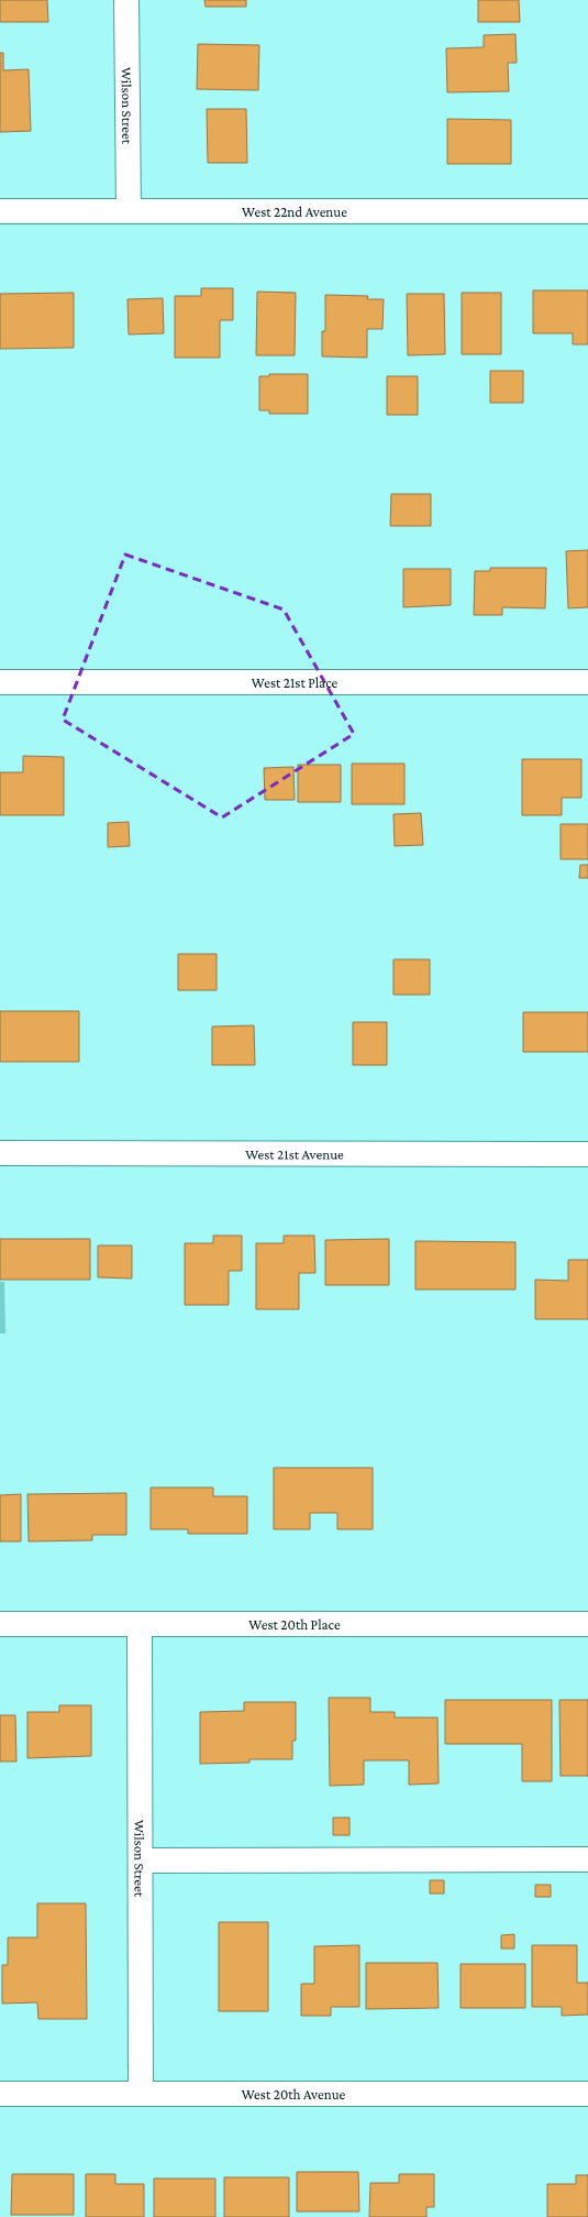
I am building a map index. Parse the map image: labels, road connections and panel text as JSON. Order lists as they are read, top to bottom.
{
  "streets": {
    "street": [
      "Wilson Street",
      "West 22nd Avenue",
      "West 21st Place",
      "West 21st Avenue",
      "West 20th Place",
      "West 20th Avenue"
    ]
  },
  "crossings": [
    ["Wilson Street", "West 22nd Avenue"],
    ["Wilson Street", "West 20th Place"],
    ["Wilson Street", "West 20th Avenue"]
  ]
}
